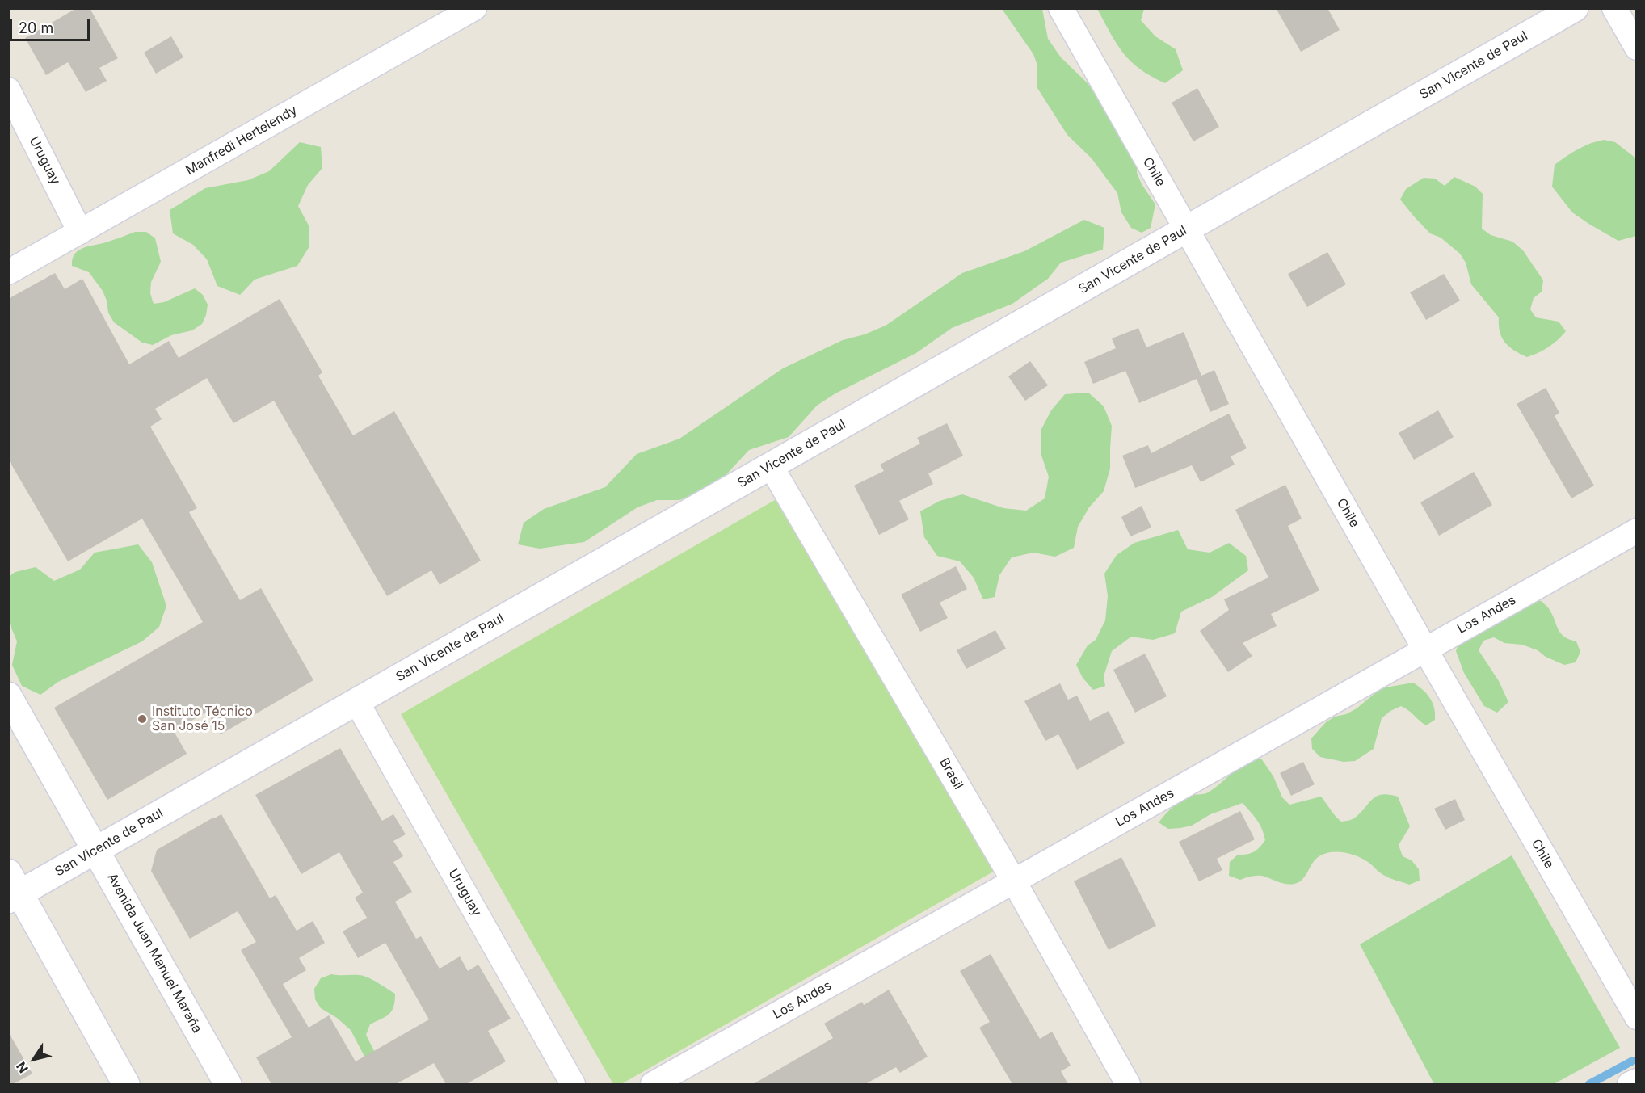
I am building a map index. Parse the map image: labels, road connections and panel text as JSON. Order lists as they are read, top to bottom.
{
  "streets": {
    "street": [
      "San Vicente de Paul",
      "Manfredi Hertelendy",
      "Uruguay",
      "Chile",
      "Los Andes",
      "Brasil",
      "Avenida Juan Manuel Maraña"
    ]
  },
  "crossings": [
    ["San Vicente de Paul", "Uruguay"],
    ["San Vicente de Paul", "Chile"],
    ["San Vicente de Paul", "Brasil"],
    ["San Vicente de Paul", "Avenida Juan Manuel Maraña"],
    ["Manfredi Hertelendy", "Uruguay"],
    ["Chile", "Los Andes"],
    ["Los Andes", "Brasil"]
  ],
  "places": ["Instituto Técnico San José 15"],
  "scale_bar": "20 m",
  "north": "bottom left"
}
